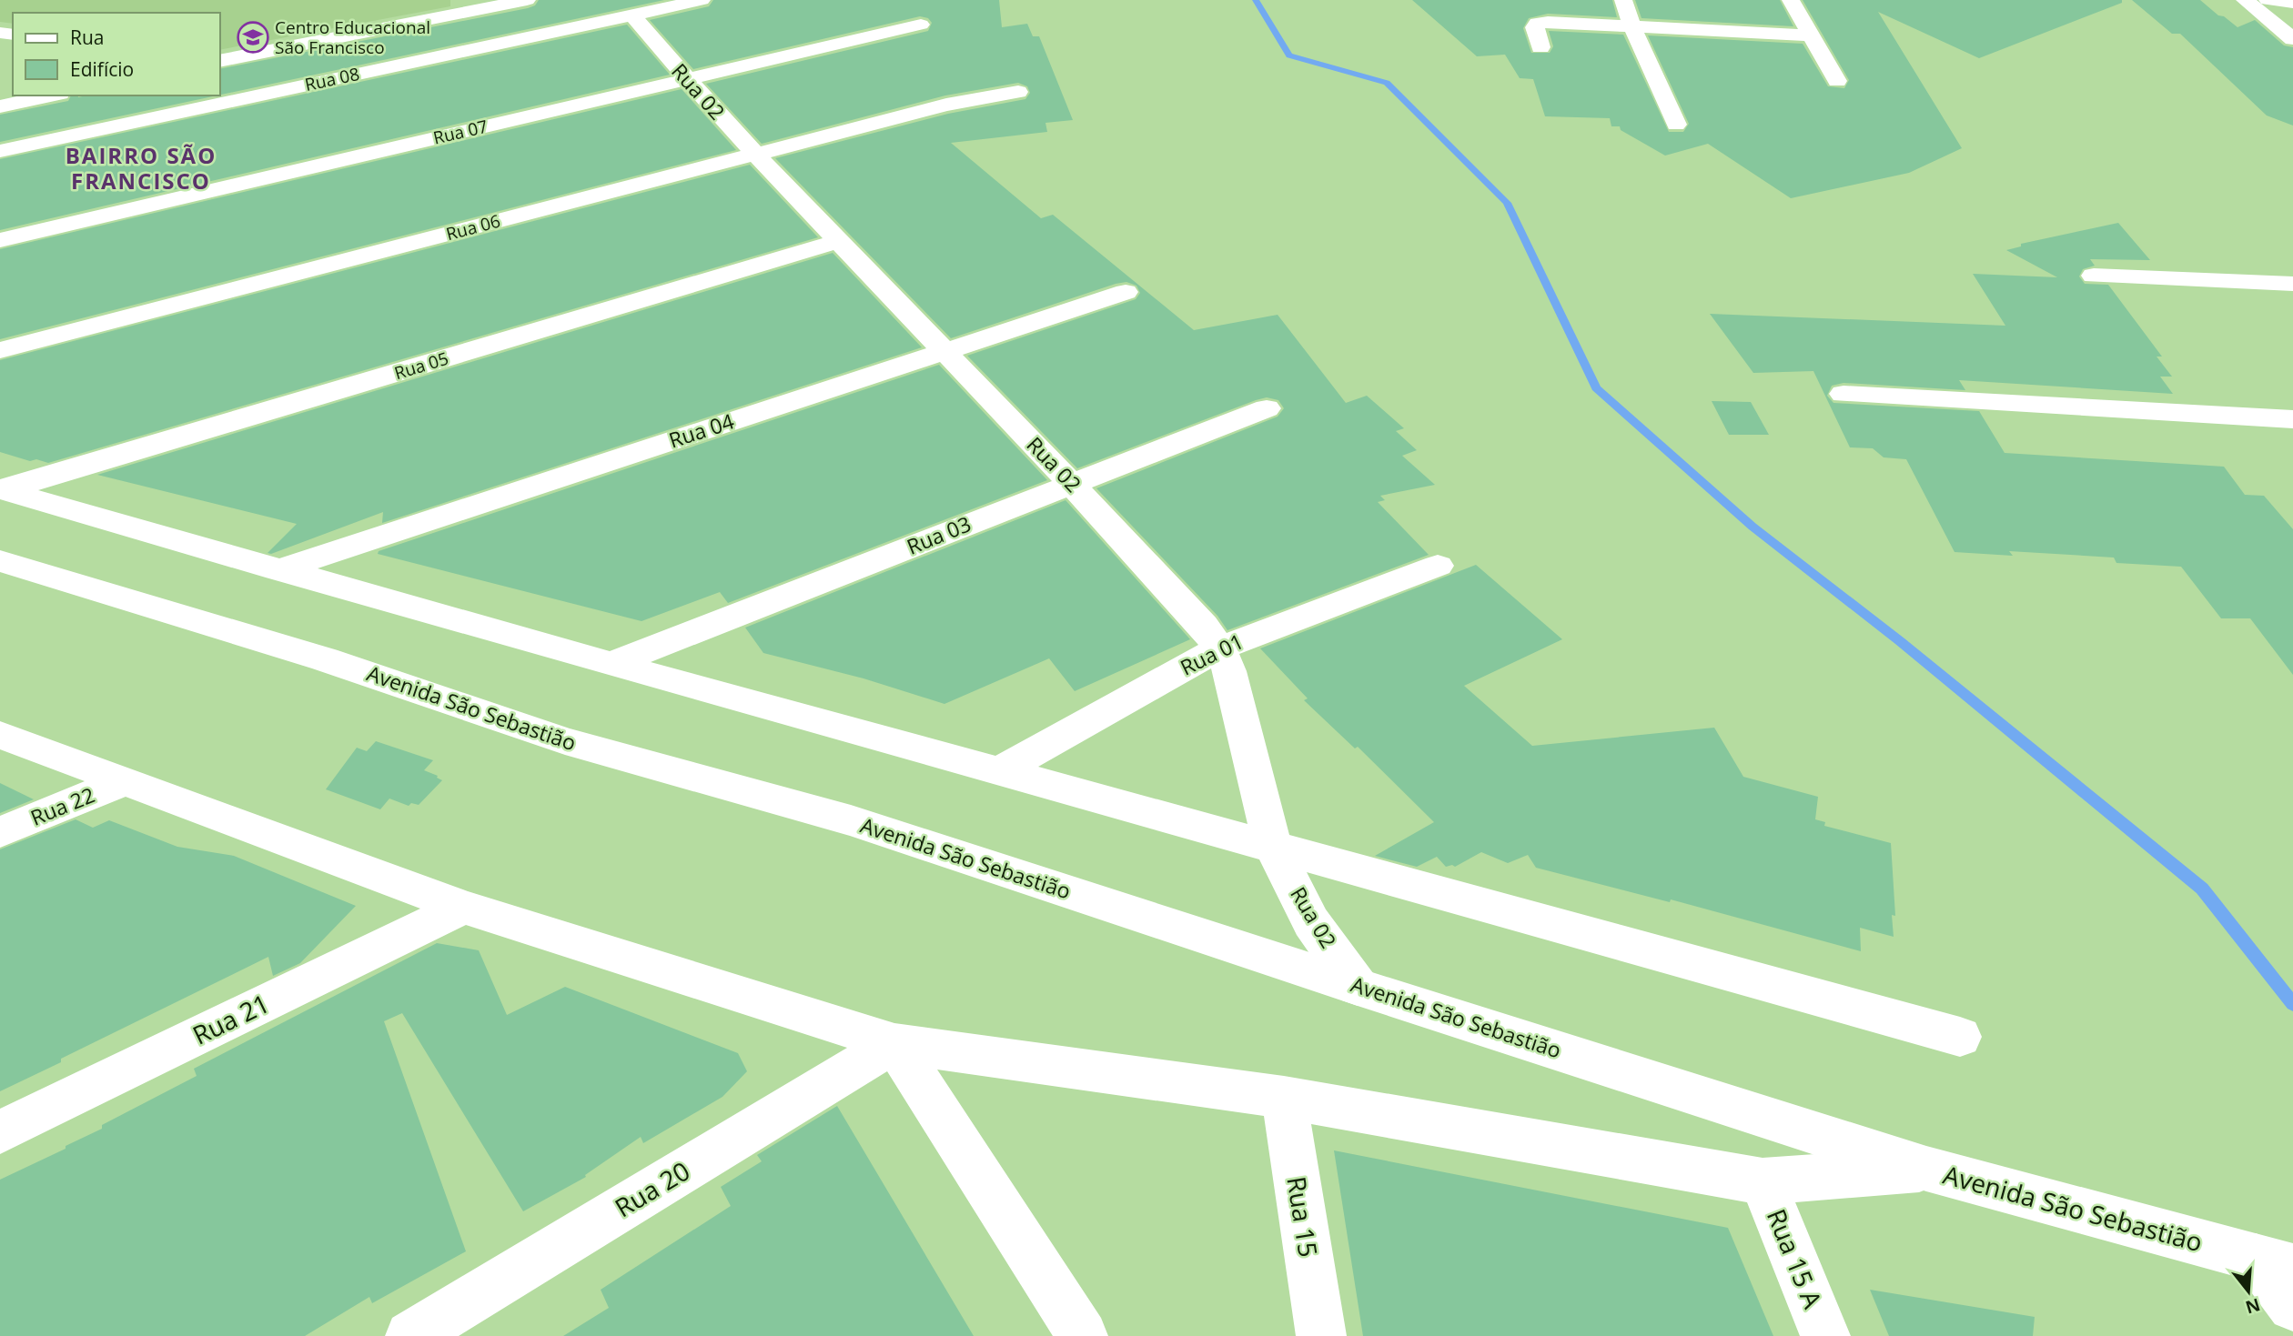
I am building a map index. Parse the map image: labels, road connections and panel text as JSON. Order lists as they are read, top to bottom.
{
  "streets": {
    "street": [
      "Rua 08",
      "Rua 02",
      "Rua 07",
      "Rua 06",
      "Rua 05",
      "Rua 04",
      "Rua 03",
      "Rua 01",
      "Avenida São Sebastião",
      "Rua 22",
      "Rua 21",
      "Rua 20",
      "Rua 15",
      "Rua 15 A"
    ]
  },
  "crossings": [
    ["Rua 08", "Rua 02"],
    ["Rua 02", "Rua 07"],
    ["Rua 02", "Rua 06"],
    ["Rua 02", "Rua 05"],
    ["Rua 02", "Rua 04"],
    ["Rua 02", "Rua 03"],
    ["Rua 02", "Rua 01"],
    ["Rua 02", "Avenida São Sebastião"],
    ["Avenida São Sebastião", "Rua 22"],
    ["Avenida São Sebastião", "Rua 21"],
    ["Avenida São Sebastião", "Rua 20"],
    ["Avenida São Sebastião", "Rua 15"],
    ["Avenida São Sebastião", "Rua 15 A"]
  ],
  "districts": ["BAIRRO SÃO FRANCISCO"],
  "places": {
    "school or university": ["Centro Educacional São Francisco"]
  },
  "legend": ["Rua", "Edifício"],
  "north": "bottom"
}
